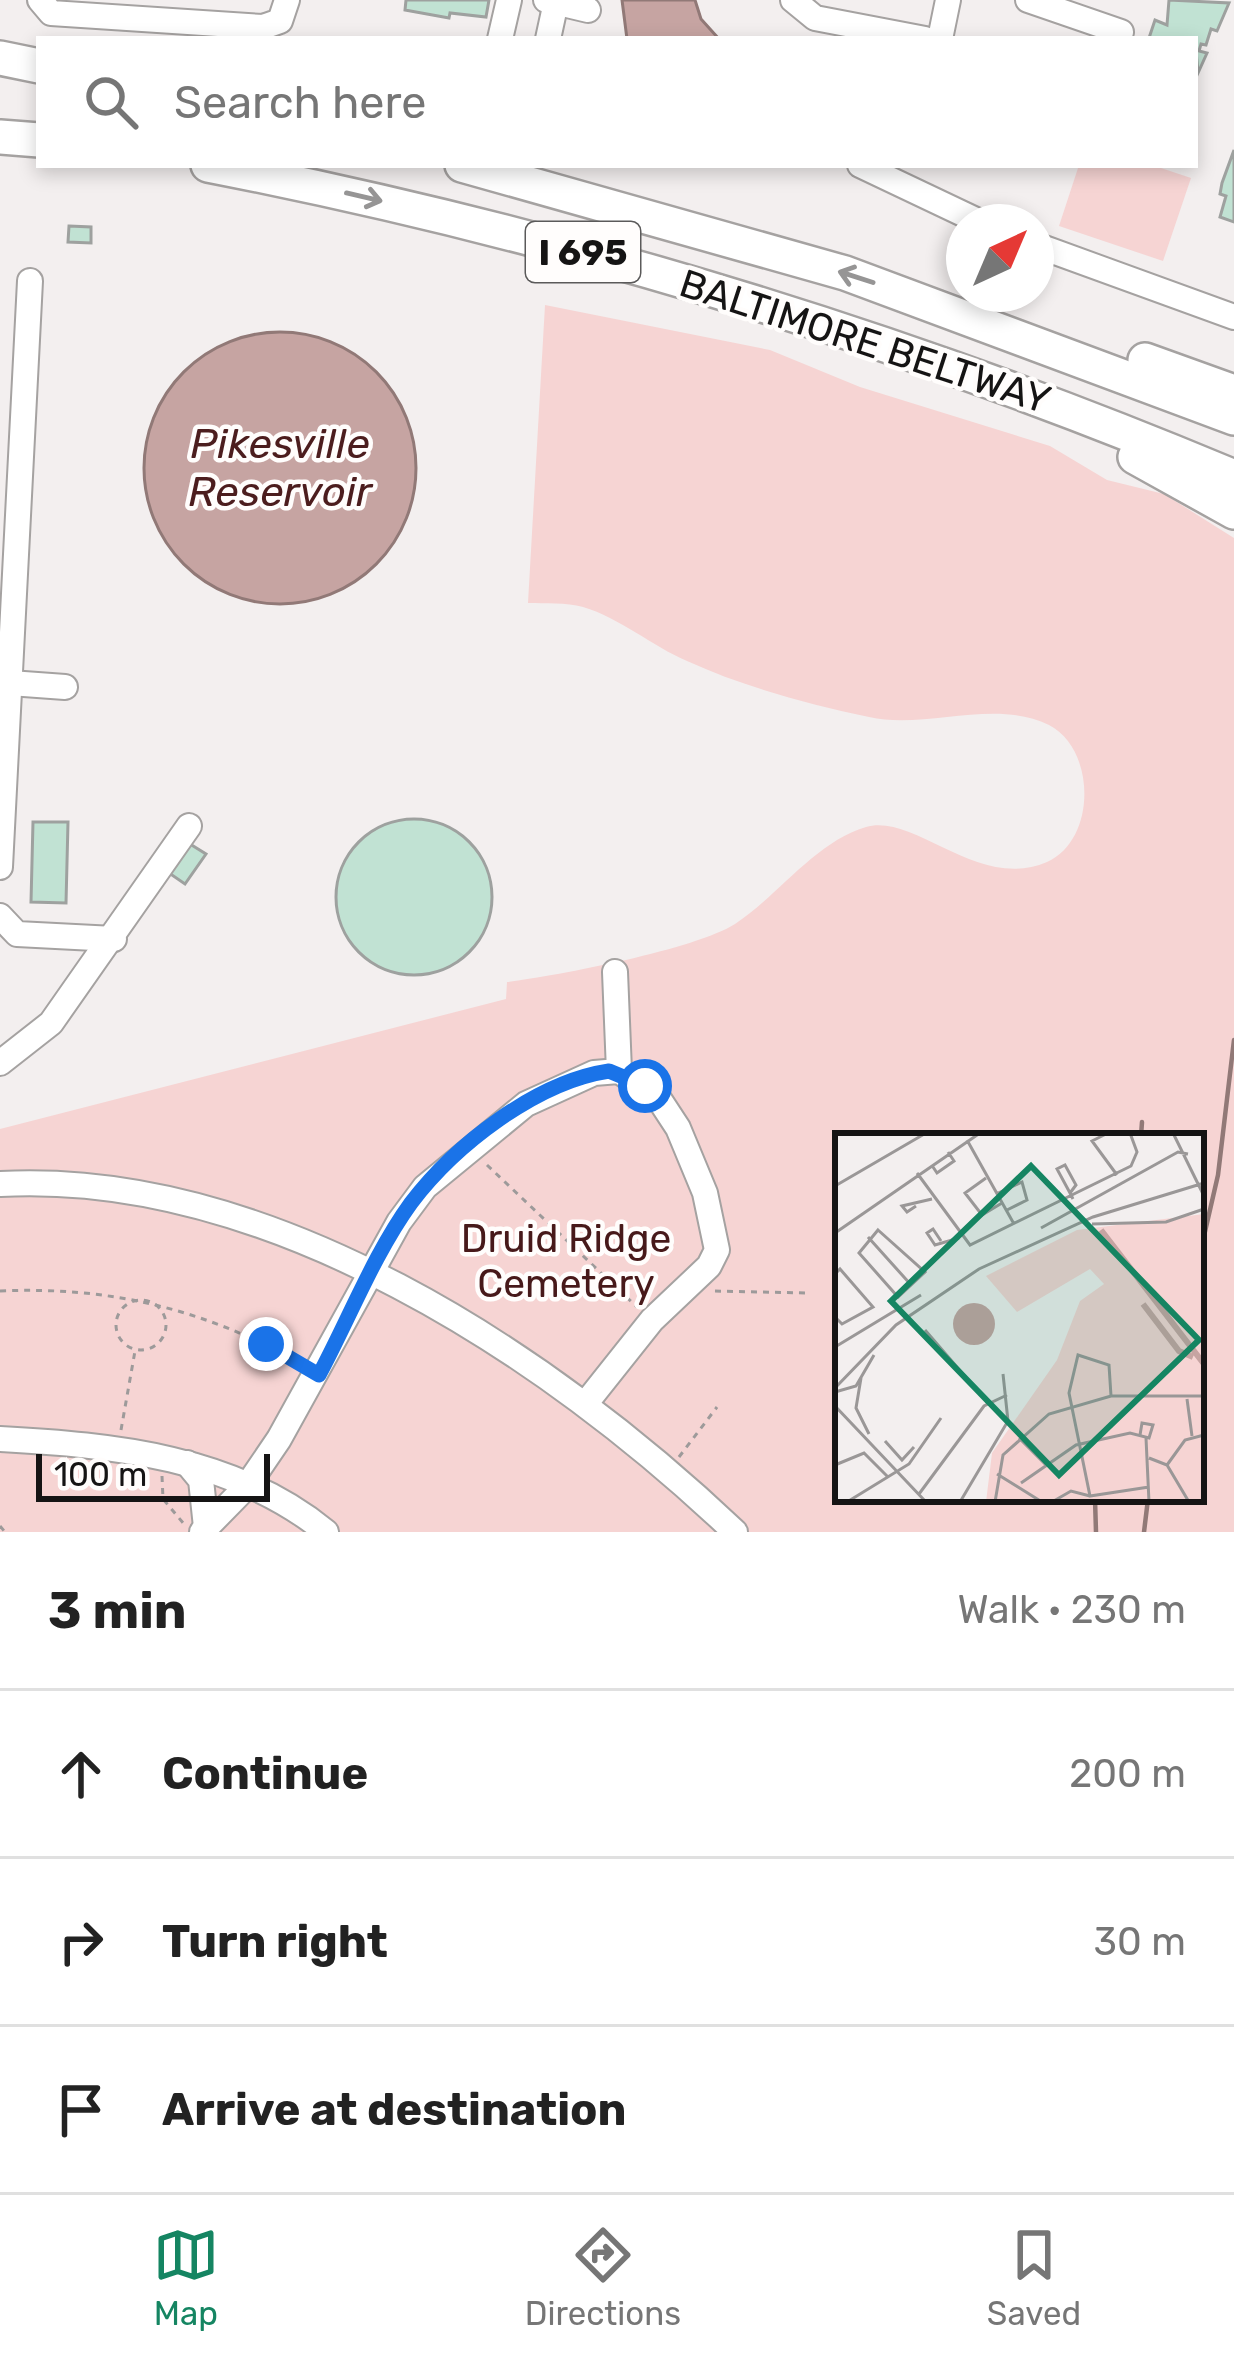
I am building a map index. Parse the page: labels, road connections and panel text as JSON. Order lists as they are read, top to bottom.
{
  "streets": {
    "highway": ["I 695", "BALTIMORE BELTWAY"]
  },
  "water": ["Pikesville Reservoir"],
  "parks": ["Druid Ridge Cemetery"],
  "scale_bar": "100 m",
  "north": "top right",
  "page": {
    "search": "Search here",
    "scale": "100 m",
    "heading": ["3 min", "Walk · 230 m"],
    "list": [
      ["Continue", "200 m"],
      ["Turn right", "30 m"],
      "Arrive at destination"
    ],
    "nav": ["Map", "Directions", "Saved"]
  }
}
